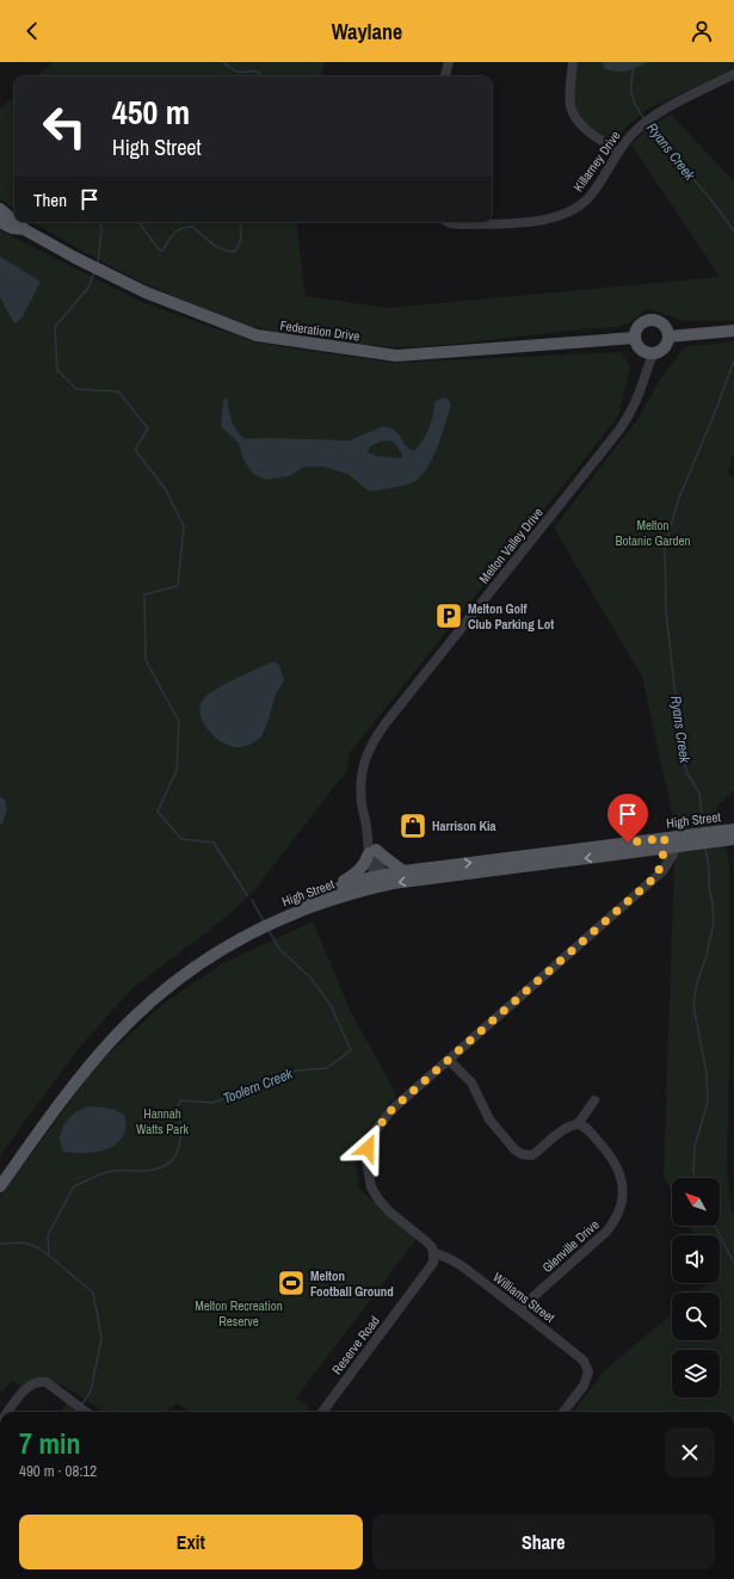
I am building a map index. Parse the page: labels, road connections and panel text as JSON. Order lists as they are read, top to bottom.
{
  "streets": {
    "main road": ["Federation Drive", "High Street"],
    "street": [
      "Killarney Drive",
      "Melton Valley Drive",
      "Glenville Drive",
      "Williams Street",
      "Reserve Road"
    ]
  },
  "crossings": [
    ["Federation Drive", "Melton Valley Drive"],
    ["Melton Valley Drive", "High Street"],
    ["Glenville Drive", "Williams Street"],
    ["Williams Street", "Reserve Road"]
  ],
  "water": ["Ryans Creek", "Toolern Creek"],
  "parks": ["Melton Botanic Garden", "Hannah Watts Park", "Melton Recreation Reserve"],
  "places": {
    "parking": ["Melton Golf Club Parking Lot"],
    "shop": ["Harrison Kia"],
    "sports": ["Melton Football Ground"]
  },
  "north": "top left",
  "page": {
    "header": "Waylane",
    "turn": ["450 m", "High Street"],
    "then": "Then",
    "heading": ["7 min", "490 m · 08:12"],
    "buttons": ["Exit", "Share"]
  }
}
